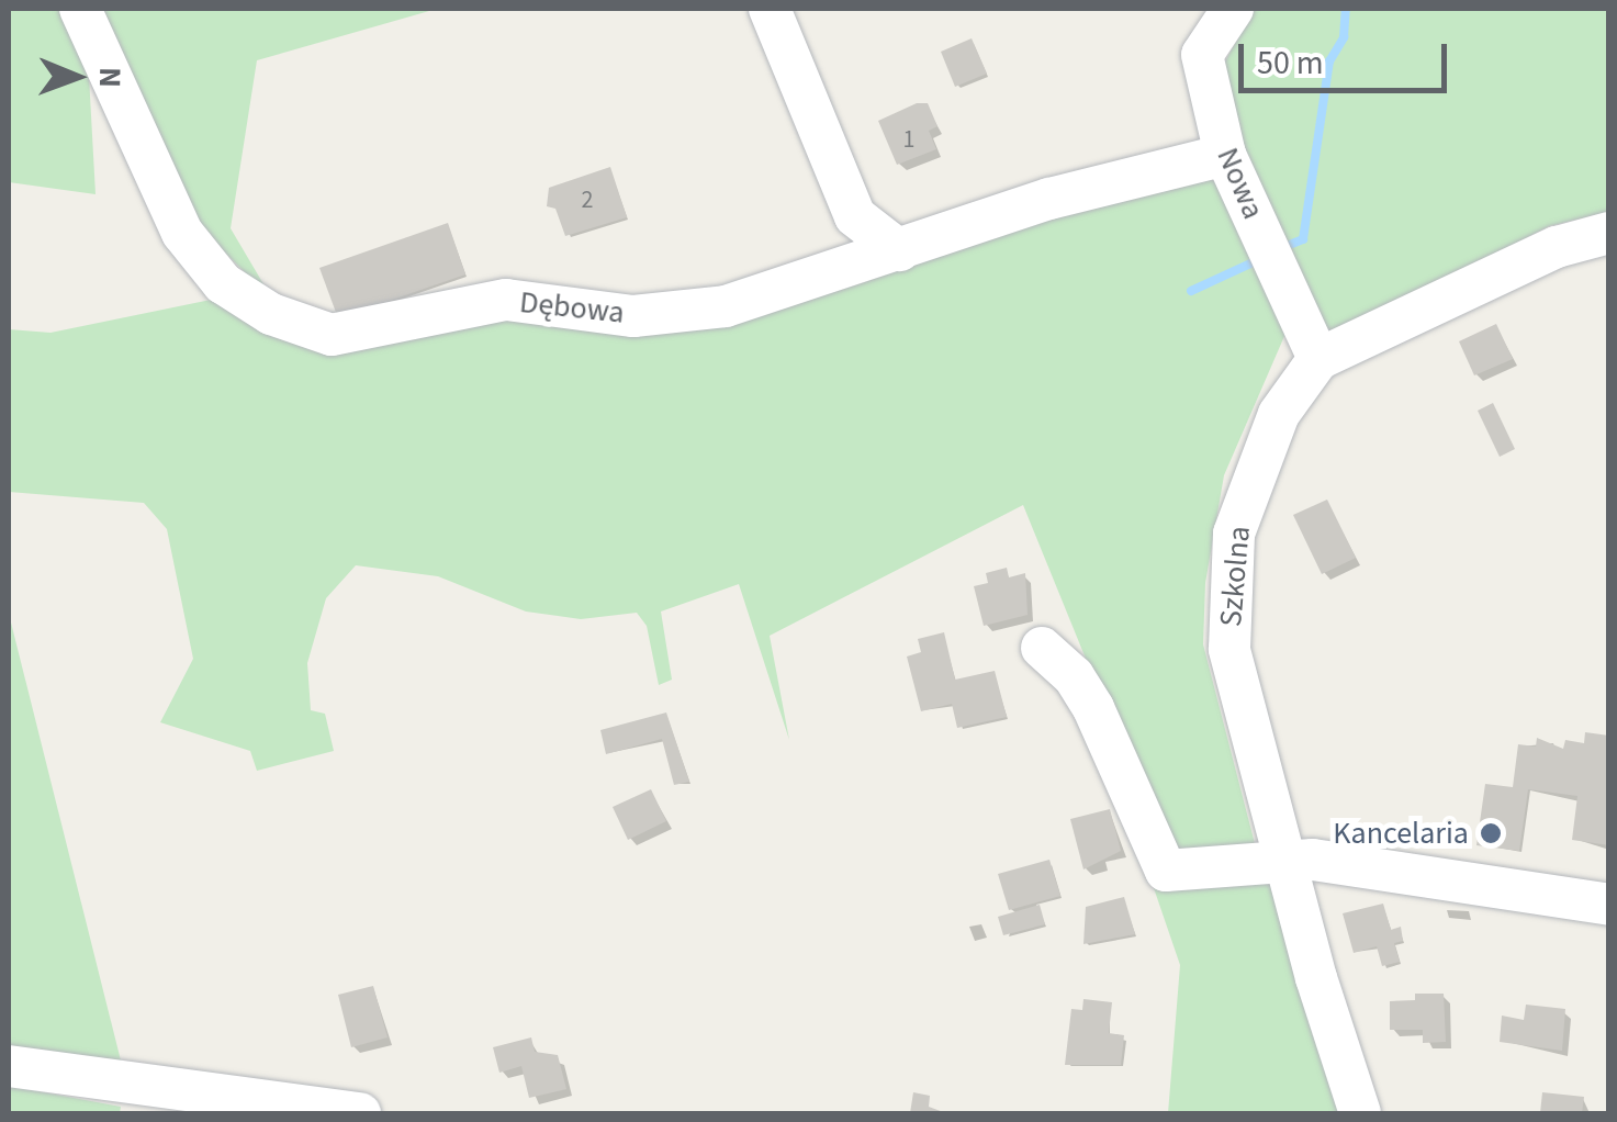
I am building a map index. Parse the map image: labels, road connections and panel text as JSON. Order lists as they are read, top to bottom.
{
  "streets": {
    "street": ["Nowa", "Dębowa", "Szkolna"]
  },
  "crossings": [
    ["Nowa", "Dębowa"],
    ["Nowa", "Szkolna"]
  ],
  "places": ["Kancelaria"],
  "house_numbers": ["1", "2"],
  "scale_bar": "50 m",
  "north": "right"
}
